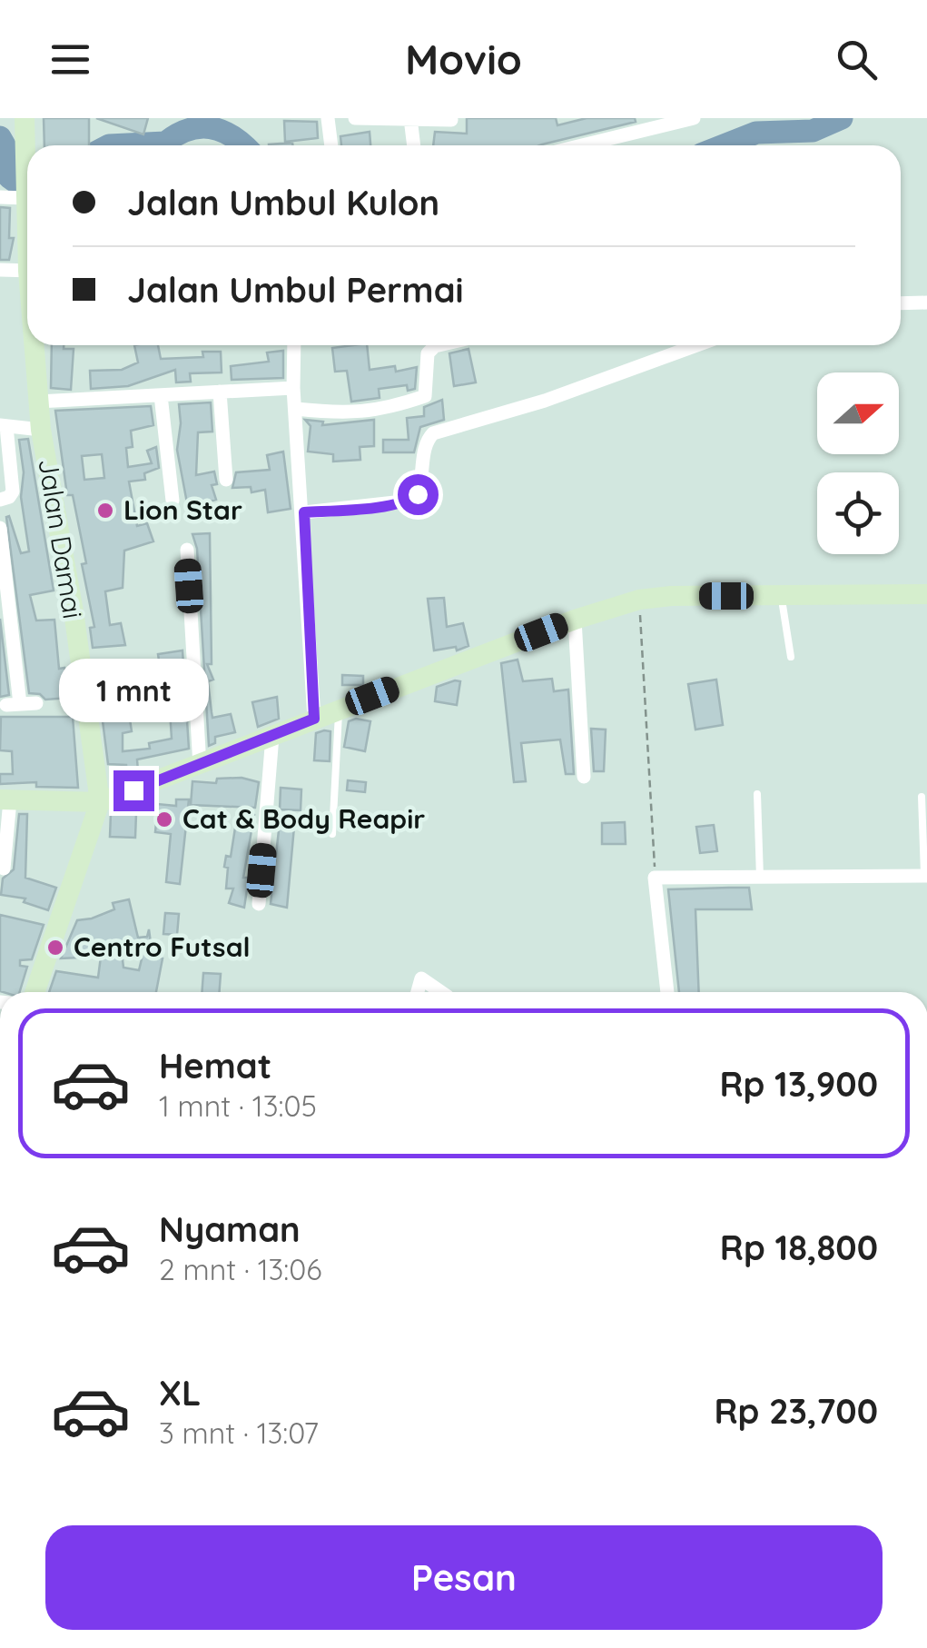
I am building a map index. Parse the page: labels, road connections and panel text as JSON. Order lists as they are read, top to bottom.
{
  "streets": {
    "main road": ["Jalan Damai"]
  },
  "places": ["Lion Star", "Cat & Body Reapir", "Centro Futsal"],
  "north": "right",
  "page": {
    "header": "Movio",
    "banner": ["Jalan Umbul Kulon", "Jalan Umbul Permai"],
    "bubble": "1 mnt",
    "list": [
      {
        "name": "Hemat",
        "note": "1 mnt · 13:05",
        "value": "Rp 13,900"
      },
      {
        "name": "Nyaman",
        "note": "2 mnt · 13:06",
        "value": "Rp 18,800"
      },
      {
        "name": "XL",
        "note": "3 mnt · 13:07",
        "value": "Rp 23,700"
      }
    ],
    "buttons": "Pesan"
  }
}
